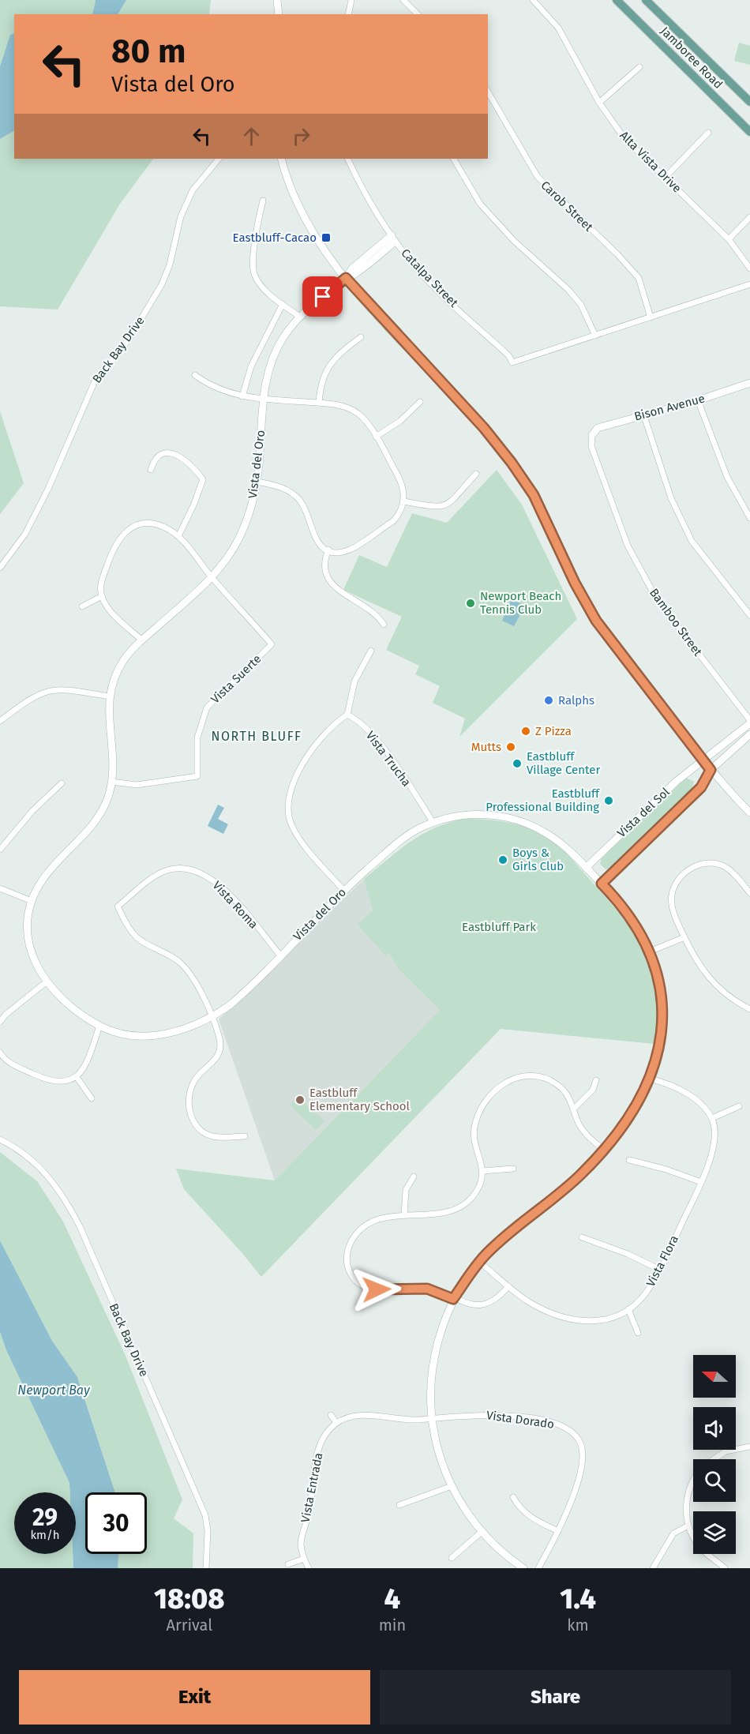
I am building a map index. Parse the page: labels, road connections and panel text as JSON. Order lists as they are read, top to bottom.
{
  "streets": {
    "main road": ["Jamboree Road"],
    "street": [
      "Alta Vista Drive",
      "Carob Street",
      "Catalpa Street",
      "Back Bay Drive",
      "Bison Avenue",
      "Vista del Oro",
      "Bamboo Street",
      "Vista Suerte",
      "Vista Trucha",
      "Vista del Sol",
      "Vista Roma",
      "Vista Flora",
      "Vista Dorado",
      "Vista Entrada"
    ]
  },
  "crossings": [
    ["Catalpa Street", "Vista del Oro"],
    ["Bison Avenue", "Bamboo Street"],
    ["Vista del Oro", "Vista Suerte"],
    ["Vista del Oro", "Vista Trucha"],
    ["Vista del Oro", "Vista del Sol"],
    ["Vista del Oro", "Vista Roma"],
    ["Vista del Oro", "Vista Flora"],
    ["Vista del Oro", "Vista Dorado"],
    ["Bamboo Street", "Vista del Sol"]
  ],
  "districts": ["NORTH BLUFF"],
  "water": ["Newport Bay"],
  "parks": ["Eastbluff Park"],
  "places": {
    "transit": ["Eastbluff-Cacao"],
    "other": [
      "Newport Beach Tennis Club",
      "Ralphs",
      "Z Pizza",
      "Mutts",
      "Eastbluff Village Center",
      "Eastbluff Professional Building",
      "Boys & Girls Club",
      "Eastbluff Elementary School"
    ]
  },
  "north": "left",
  "page": {
    "turn": ["80 m", "Vista del Oro"],
    "speed": "29 km/h",
    "limit": "30",
    "eta": [
      "18:08",
      "Arrival",
      "4",
      "min",
      "1.4",
      "km"
    ],
    "buttons": ["Exit", "Share"]
  }
}
